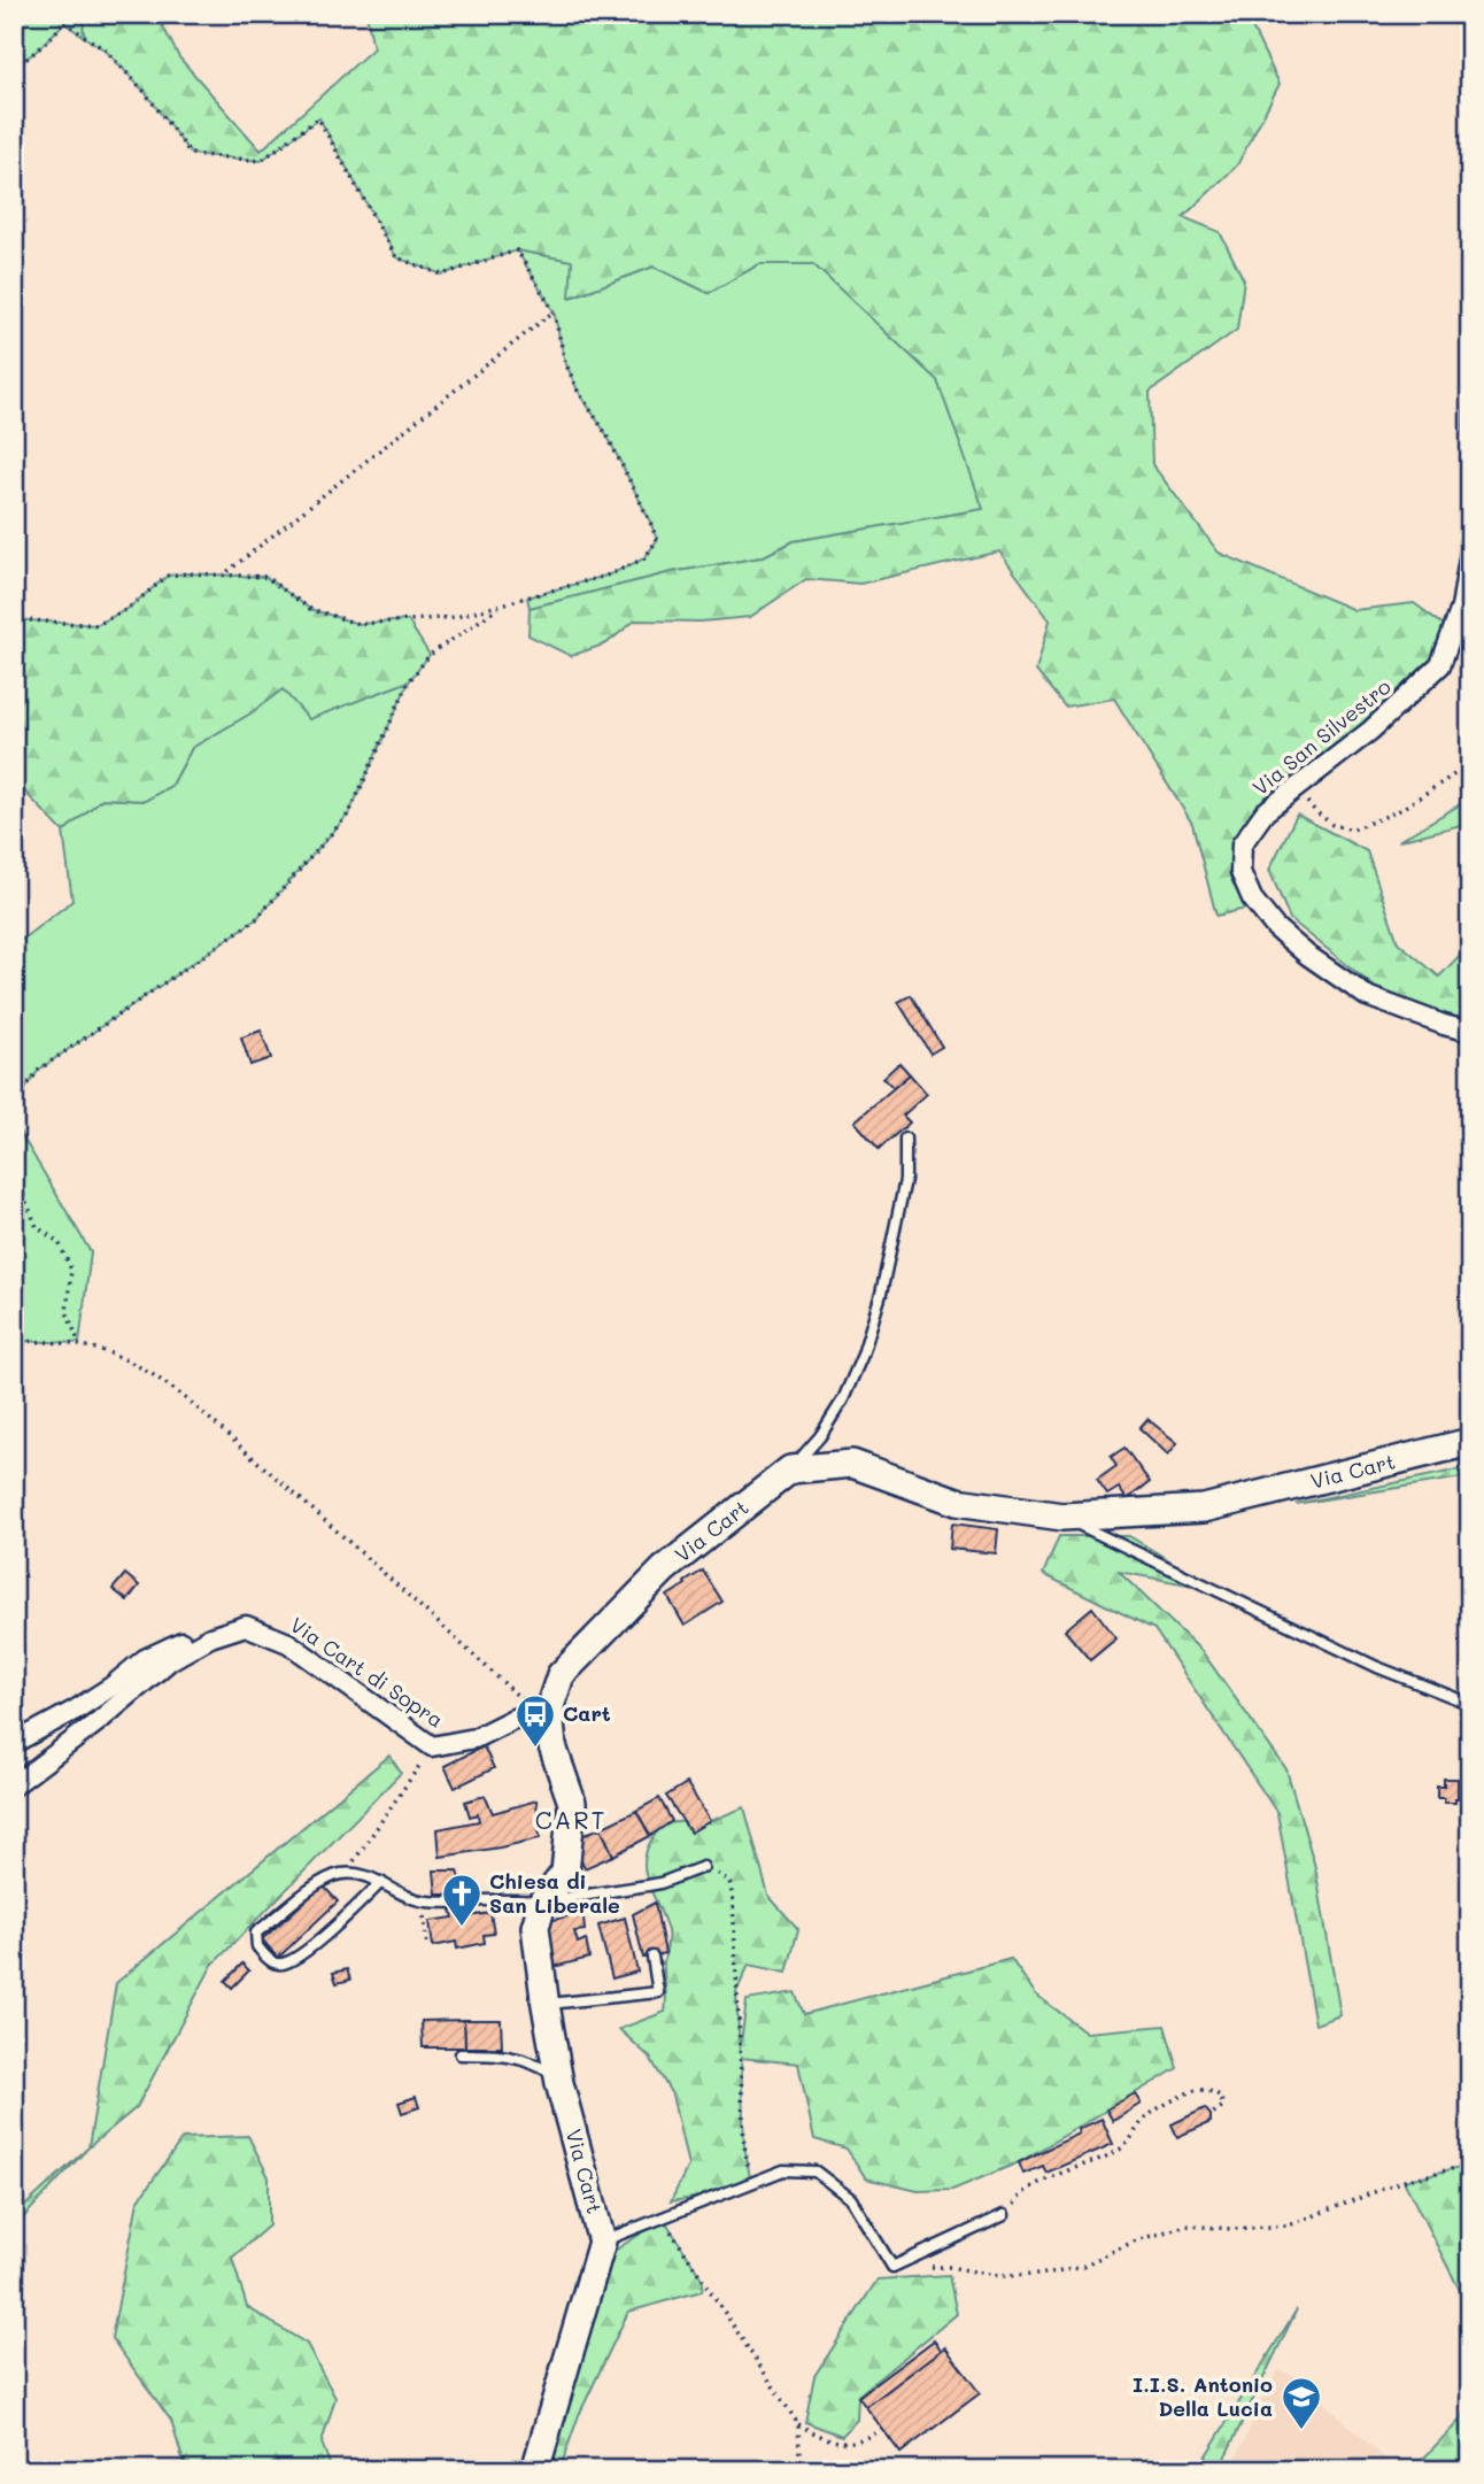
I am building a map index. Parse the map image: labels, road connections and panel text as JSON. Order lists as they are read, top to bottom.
{
  "streets": {
    "street": ["Via San Silvestro", "Via Cart", "Via Cart di Sopra"]
  },
  "crossings": [
    ["Via Cart", "Via Cart di Sopra"]
  ],
  "districts": ["CART"],
  "places": {
    "bus stop": ["Cart"],
    "church": ["Chiesa di San Liberale"],
    "school or university": ["I.I.S. Antonio Della Lucia"]
  }
}
